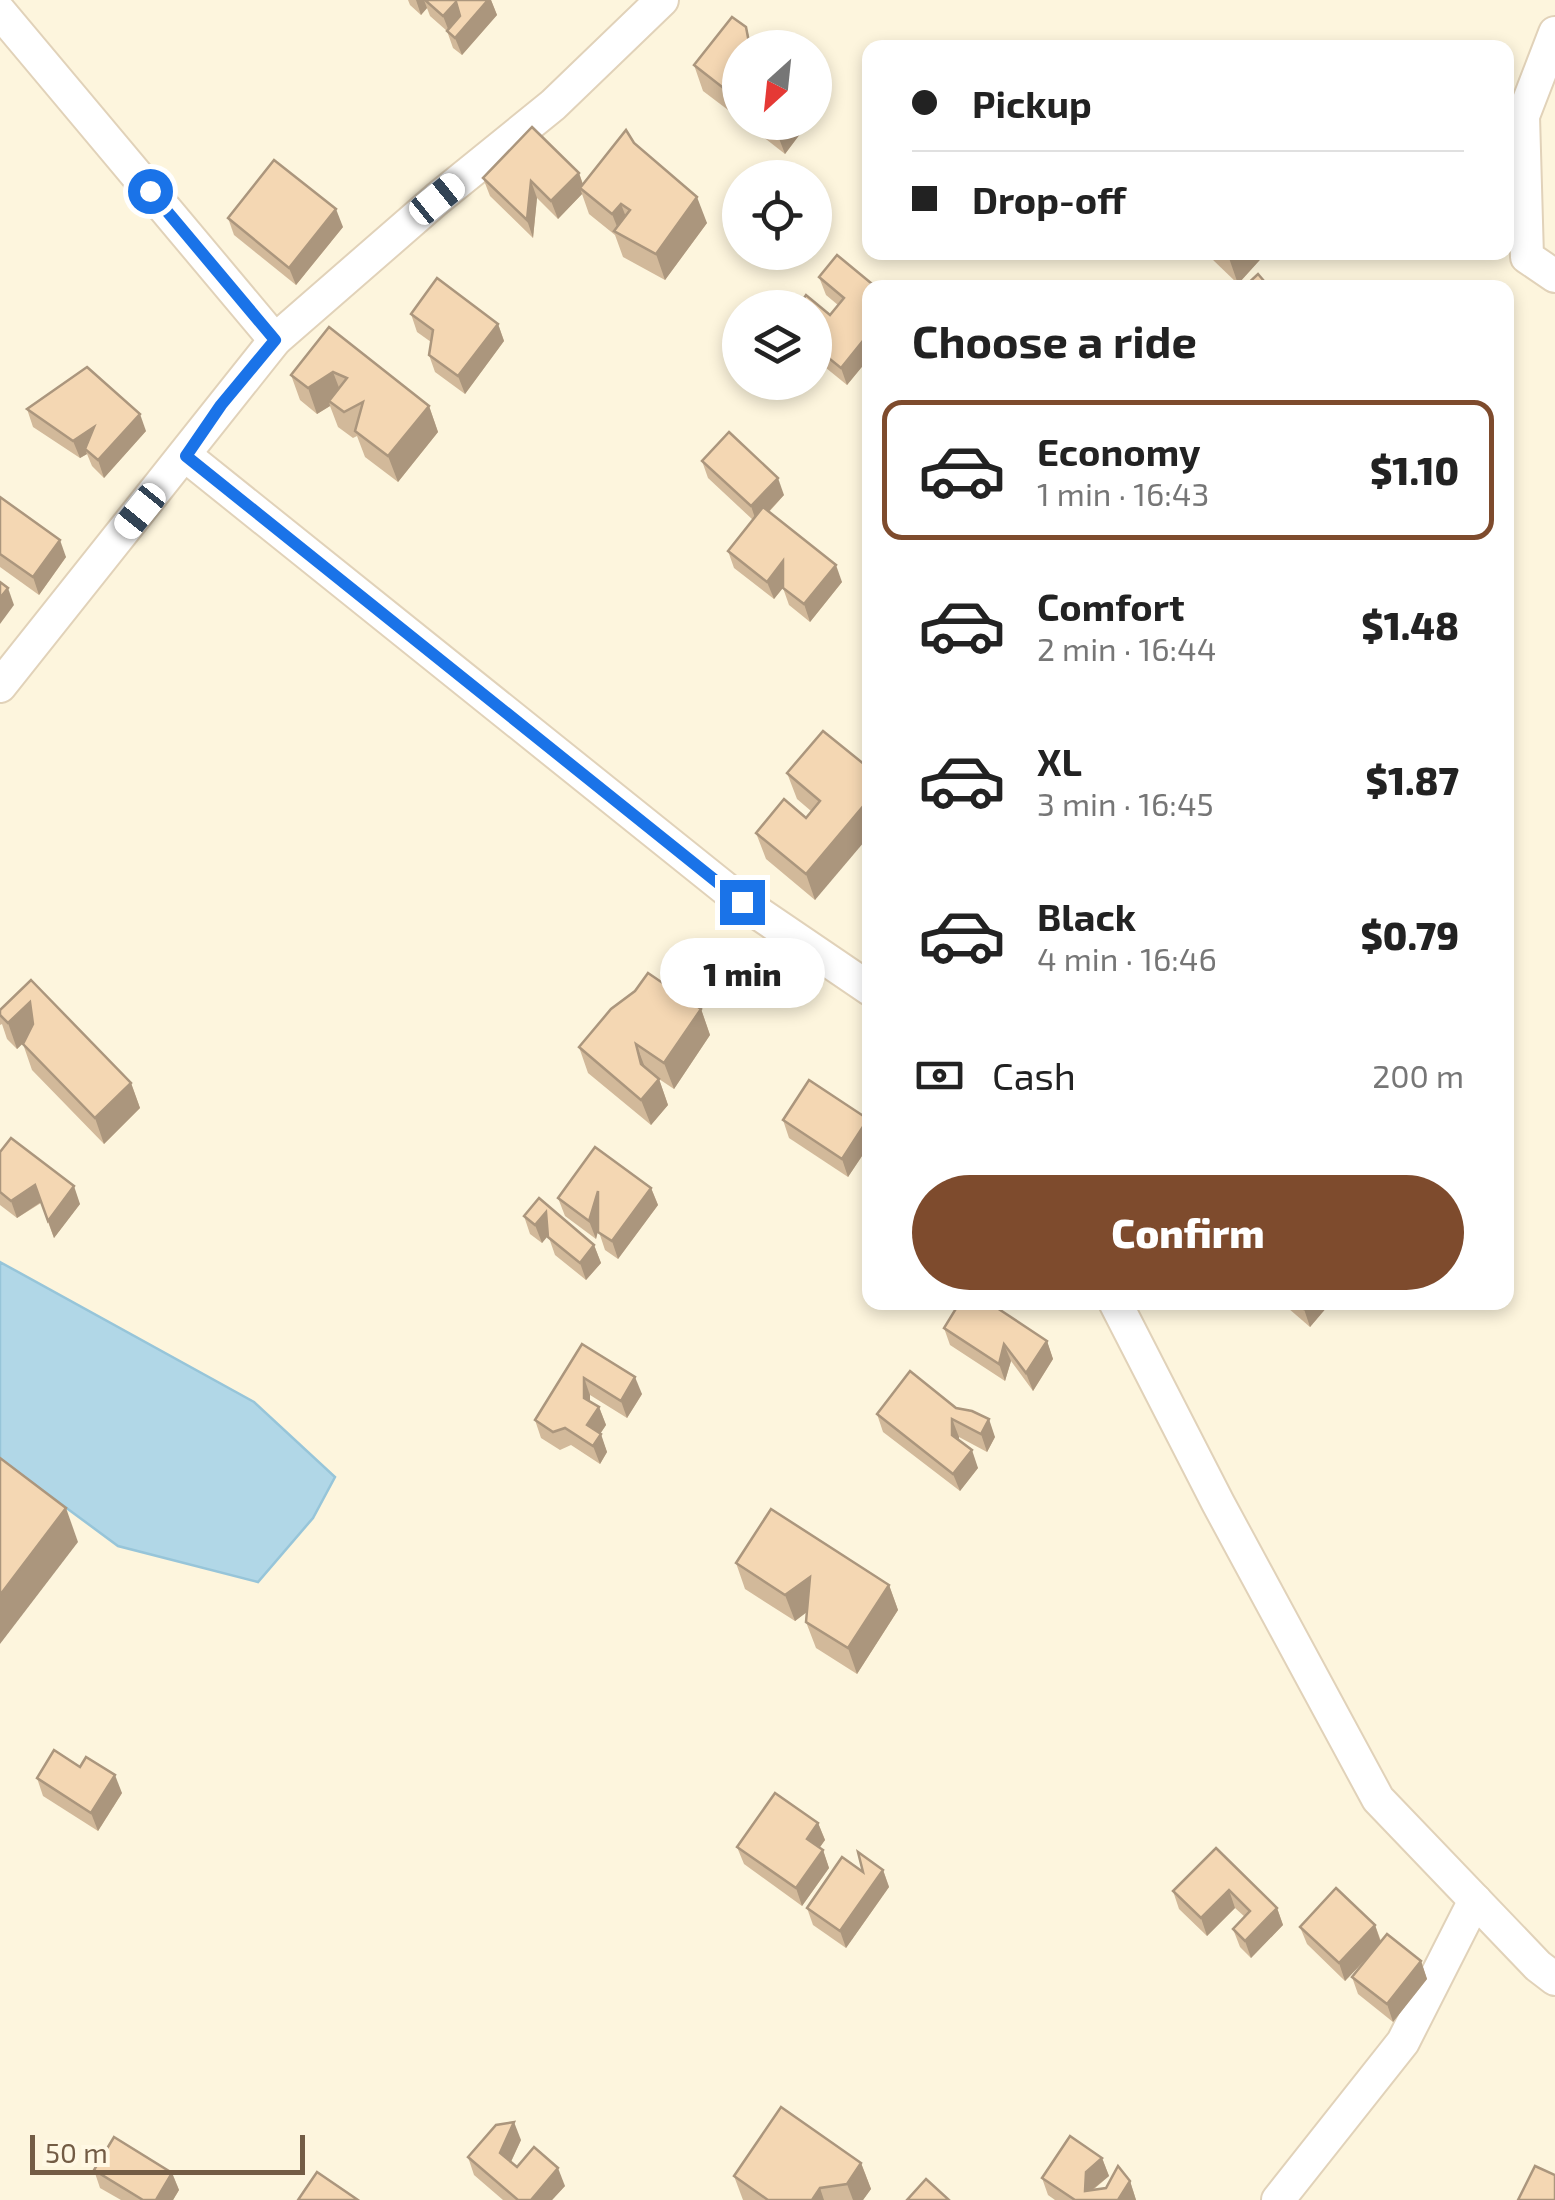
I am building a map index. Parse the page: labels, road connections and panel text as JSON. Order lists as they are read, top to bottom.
{
  "scale_bar": "50 m",
  "north": "bottom left",
  "page": {
    "banner": ["Pickup", "Drop-off"],
    "heading": "Choose a ride",
    "list": [
      {
        "name": "Economy",
        "note": "1 min · 16:43",
        "value": "$1.10"
      },
      {
        "name": "Comfort",
        "note": "2 min · 16:44",
        "value": "$1.48"
      },
      {
        "name": "XL",
        "note": "3 min · 16:45",
        "value": "$1.87"
      },
      {
        "name": "Black",
        "note": "4 min · 16:46",
        "value": "$0.79"
      }
    ],
    "bubble": "1 min",
    "pay": ["Cash", "200 m"],
    "buttons": "Confirm",
    "scale": "50 m"
  }
}
